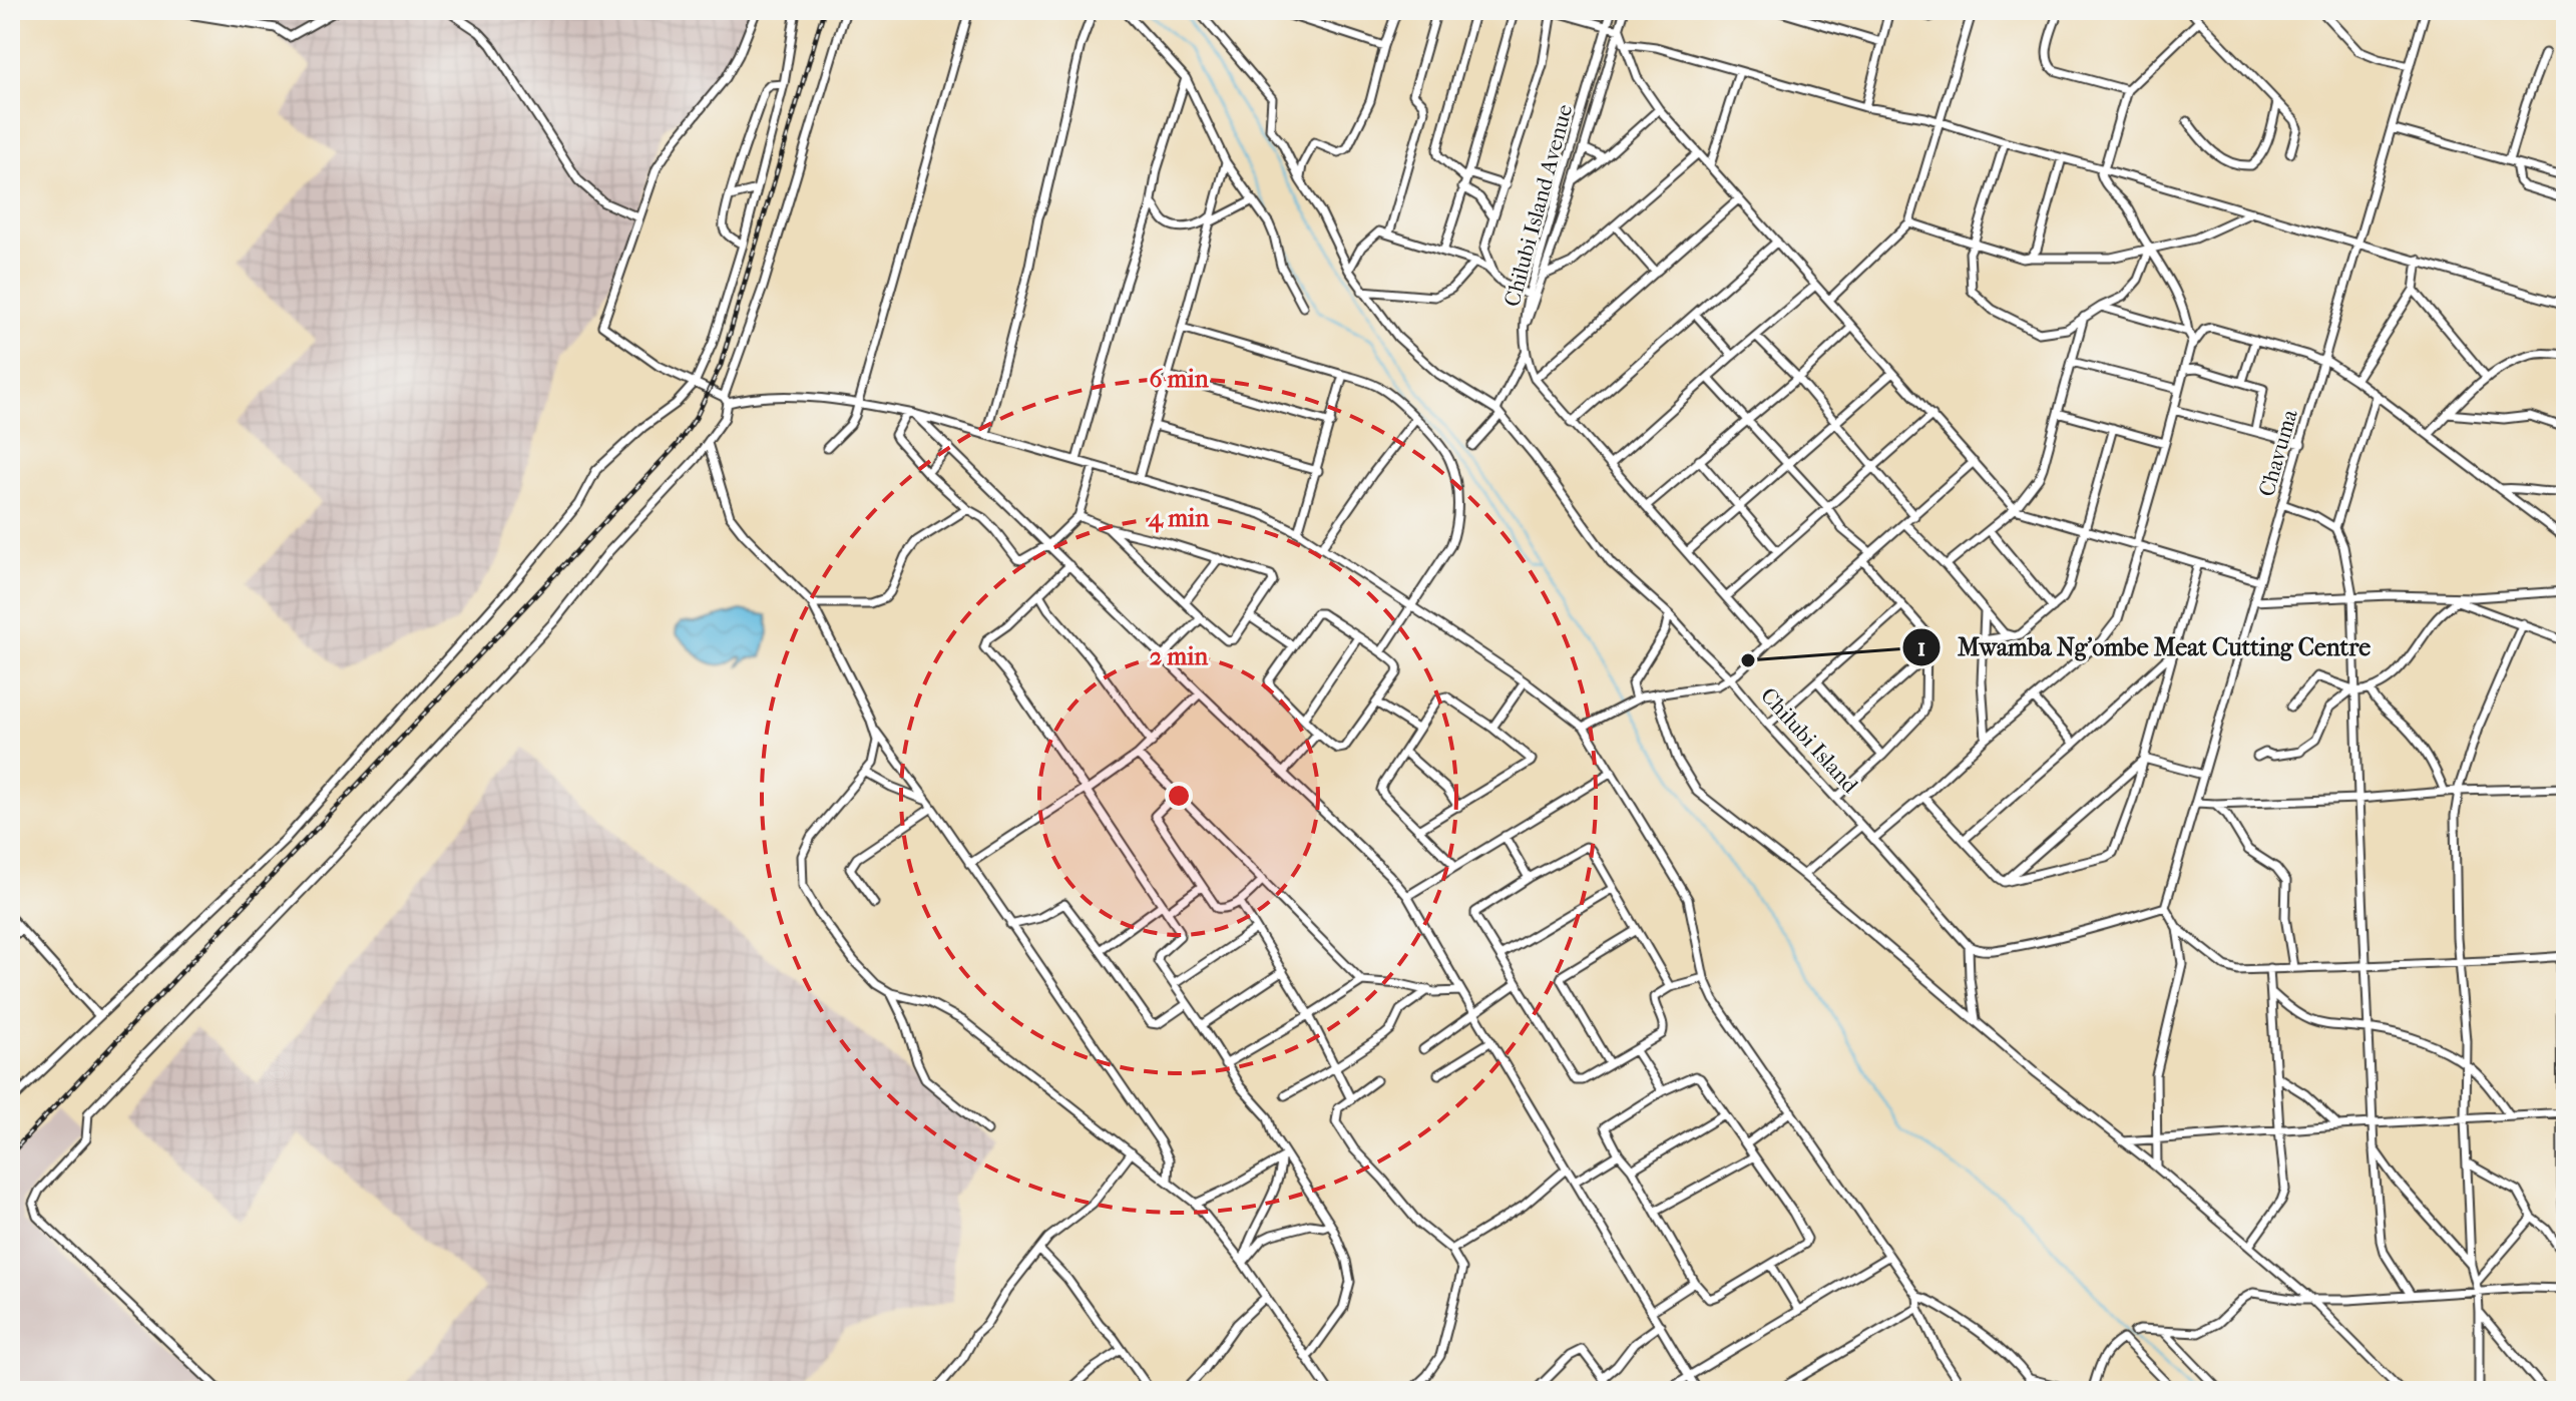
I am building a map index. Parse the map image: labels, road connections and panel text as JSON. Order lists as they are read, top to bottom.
{
  "streets": {
    "street": ["Chilubi Island Avenue", "Chavuma", "Chilubi Island"]
  },
  "places": ["Mwamba Ng'ombe Meat Cutting Centre"],
  "rings": ["6 min", "4 min", "2 min"]
}
